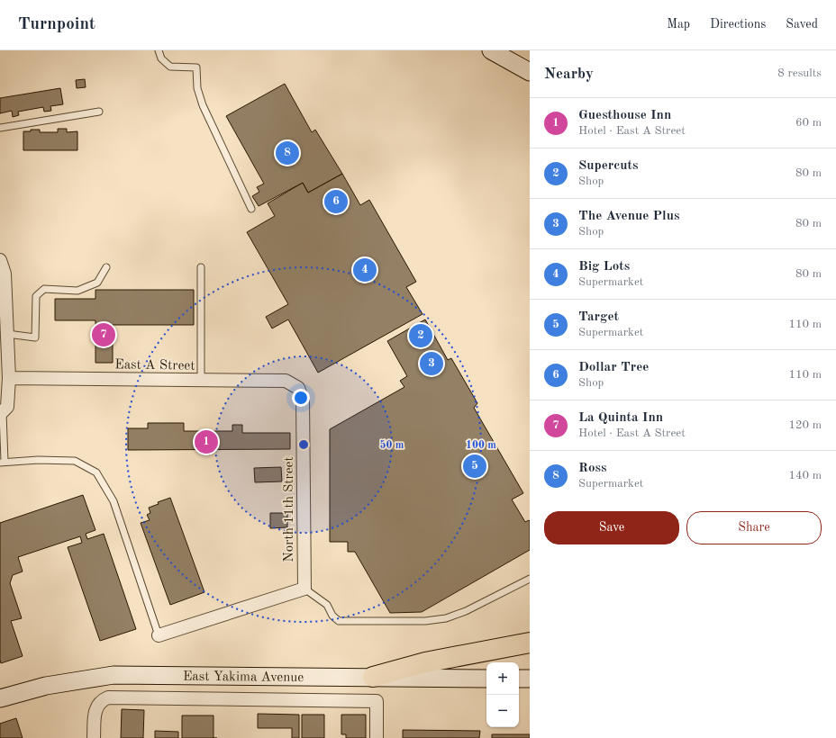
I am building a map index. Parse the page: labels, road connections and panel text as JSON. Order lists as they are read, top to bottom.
{
  "streets": {
    "main road": ["East Yakima Avenue"],
    "street": ["East A Street", "North 11th Street"]
  },
  "crossings": [
    ["East A Street", "North 11th Street"]
  ],
  "page": {
    "header": "Turnpoint",
    "nav": ["Map", "Directions", "Saved"],
    "heading": ["Nearby", "8 results"],
    "list": [
      {
        "mark": "1",
        "name": "Guesthouse Inn",
        "note": "Hotel · East A Street",
        "value": "60 m"
      },
      {
        "mark": "2",
        "name": "Supercuts",
        "note": "Shop",
        "value": "80 m"
      },
      {
        "mark": "3",
        "name": "The Avenue Plus",
        "note": "Shop",
        "value": "80 m"
      },
      {
        "mark": "4",
        "name": "Big Lots",
        "note": "Supermarket",
        "value": "80 m"
      },
      {
        "mark": "5",
        "name": "Target",
        "note": "Supermarket",
        "value": "110 m"
      },
      {
        "mark": "6",
        "name": "Dollar Tree",
        "note": "Shop",
        "value": "110 m"
      },
      {
        "mark": "7",
        "name": "La Quinta Inn",
        "note": "Hotel · East A Street",
        "value": "120 m"
      },
      {
        "mark": "8",
        "name": "Ross",
        "note": "Supermarket",
        "value": "140 m"
      }
    ],
    "pins": [
      "8",
      "6",
      "4",
      "7",
      "2",
      "3",
      "1",
      "5"
    ],
    "buttons": ["Save", "Share"],
    "map_buttons": ["+", "−"]
  },
  "rings": ["50 m", "100 m"]
}
